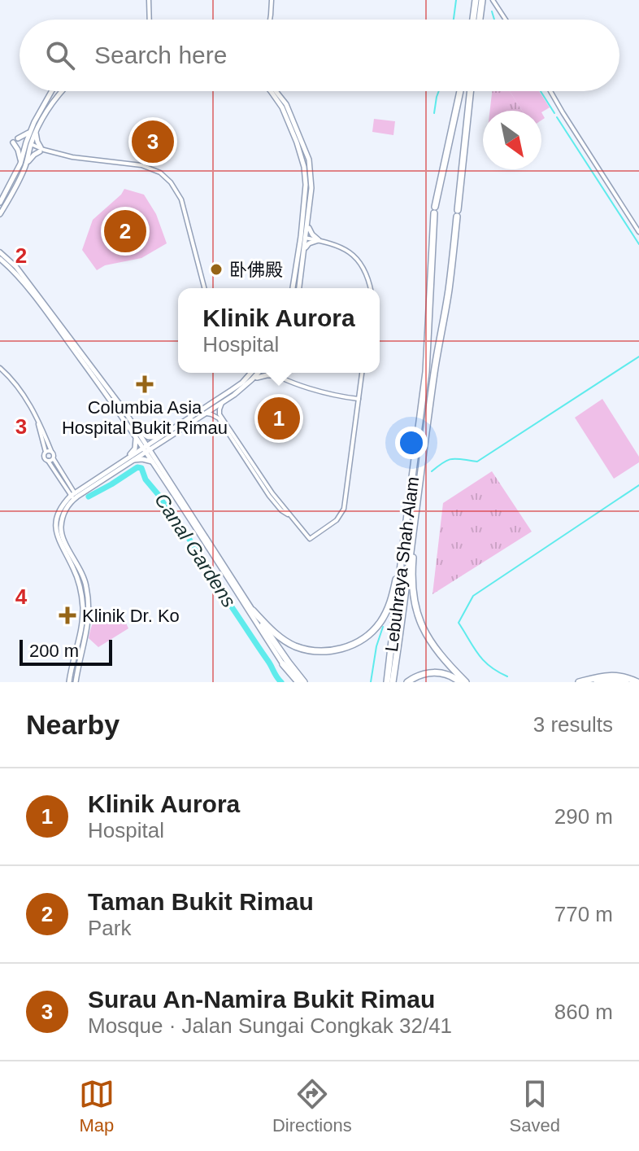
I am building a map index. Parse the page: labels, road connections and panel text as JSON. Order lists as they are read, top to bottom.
{
  "streets": {
    "highway": ["Lebuhraya Shah Alam"]
  },
  "water": ["Canal Gardens"],
  "places": {
    "other": ["卧佛殿"],
    "health": ["Columbia Asia Hospital Bukit Rimau", "Klinik Dr. Ko"]
  },
  "scale_bar": "200 m",
  "north": "bottom right",
  "page": {
    "search": "Search here",
    "pins": ["3", "2", "1"],
    "popup": ["Klinik Aurora", "Hospital"],
    "scale": "200 m",
    "heading": ["Nearby", "3 results"],
    "list": [
      {
        "mark": "1",
        "name": "Klinik Aurora",
        "note": "Hospital",
        "value": "290 m"
      },
      {
        "mark": "2",
        "name": "Taman Bukit Rimau",
        "note": "Park",
        "value": "770 m"
      },
      {
        "mark": "3",
        "name": "Surau An-Namira Bukit Rimau",
        "note": "Mosque · Jalan Sungai Congkak 32/41",
        "value": "860 m"
      }
    ],
    "nav": ["Map", "Directions", "Saved"]
  },
  "grid": {
    "rows": ["2", "3", "4"]
  }
}
